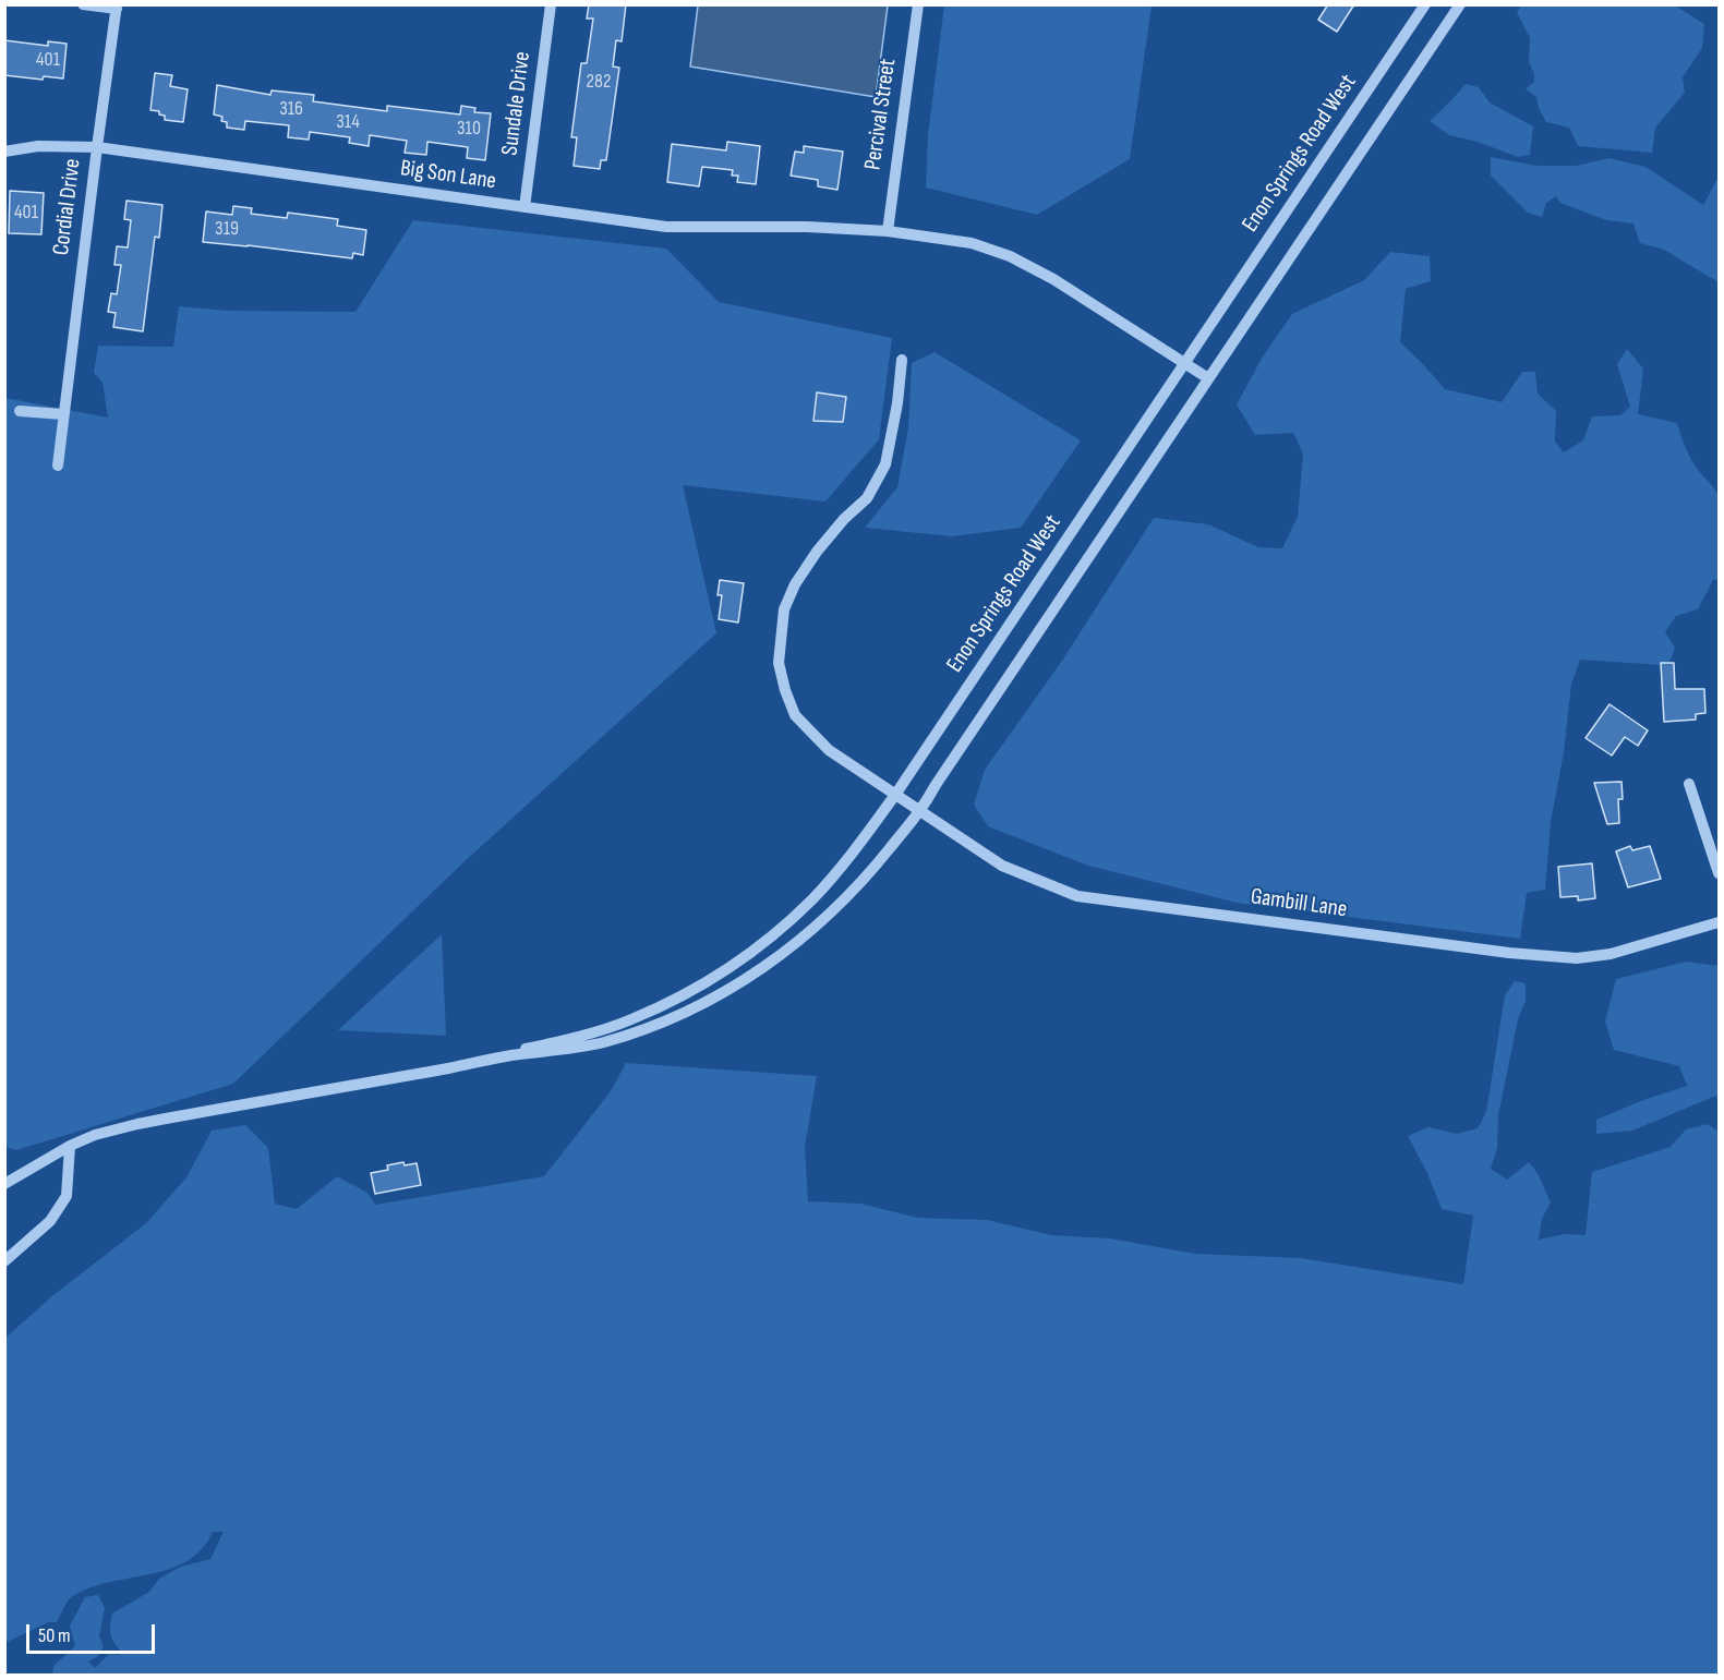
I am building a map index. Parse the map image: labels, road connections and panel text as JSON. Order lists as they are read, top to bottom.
{
  "streets": {
    "street": [
      "Sundale Drive",
      "Percival Street",
      "Enon Springs Road West",
      "Big Son Lane",
      "Cordial Drive",
      "Gambill Lane"
    ]
  },
  "crossings": [
    ["Sundale Drive", "Big Son Lane"],
    ["Percival Street", "Big Son Lane"],
    ["Enon Springs Road West", "Big Son Lane"],
    ["Enon Springs Road West", "Gambill Lane"],
    ["Big Son Lane", "Cordial Drive"]
  ],
  "house_numbers": [
    "401",
    "282",
    "316",
    "314",
    "310",
    "401",
    "319"
  ],
  "scale_bar": "50 m"
}
